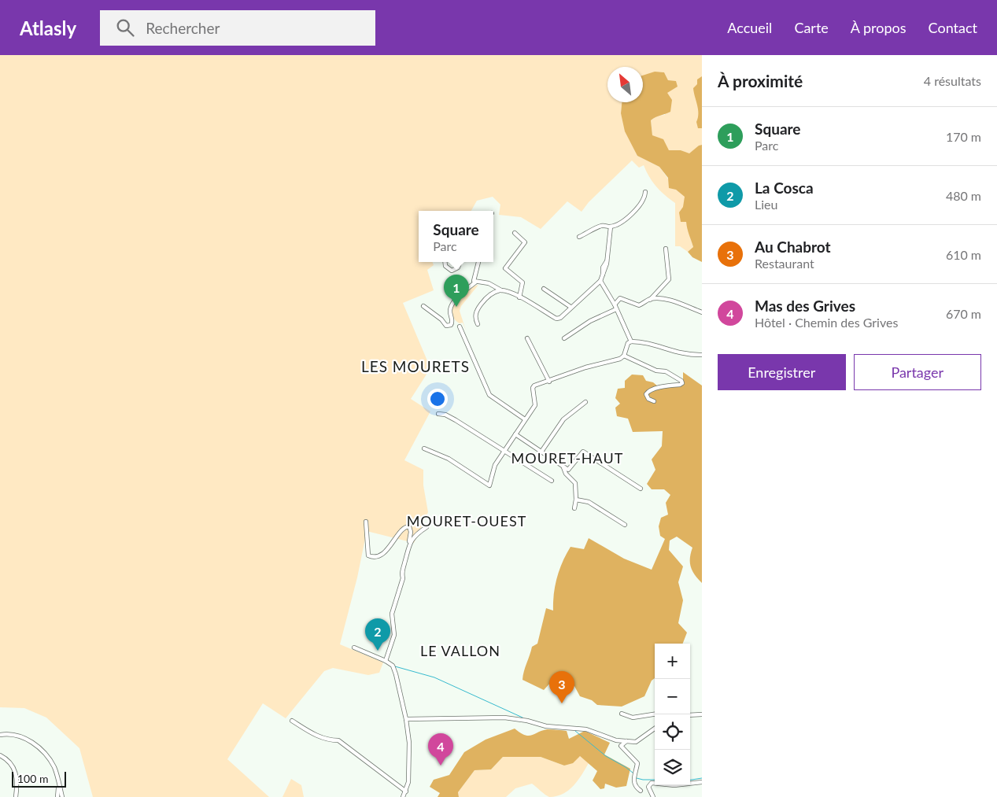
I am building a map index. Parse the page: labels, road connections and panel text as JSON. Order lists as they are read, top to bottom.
{
  "districts": [
    "LES MOURETS",
    "MOURET-HAUT",
    "MOURET-OUEST",
    "LE VALLON"
  ],
  "scale_bar": "100 m",
  "north": "top left",
  "page": {
    "header": "Atlasly",
    "search": "Rechercher",
    "nav": [
      "Accueil",
      "Carte",
      "À propos",
      "Contact"
    ],
    "heading": ["À proximité", "4 résultats"],
    "list": [
      {
        "mark": "1",
        "name": "Square",
        "note": "Parc",
        "value": "170 m"
      },
      {
        "mark": "2",
        "name": "La Cosca",
        "note": "Lieu",
        "value": "480 m"
      },
      {
        "mark": "3",
        "name": "Au Chabrot",
        "note": "Restaurant",
        "value": "610 m"
      },
      {
        "mark": "4",
        "name": "Mas des Grives",
        "note": "Hôtel · Chemin des Grives",
        "value": "670 m"
      }
    ],
    "popup": ["Square", "Parc"],
    "pins": [
      "1",
      "2",
      "3",
      "4"
    ],
    "buttons": ["Enregistrer", "Partager"],
    "map_buttons": ["+", "−"],
    "scale": "100 m"
  }
}
